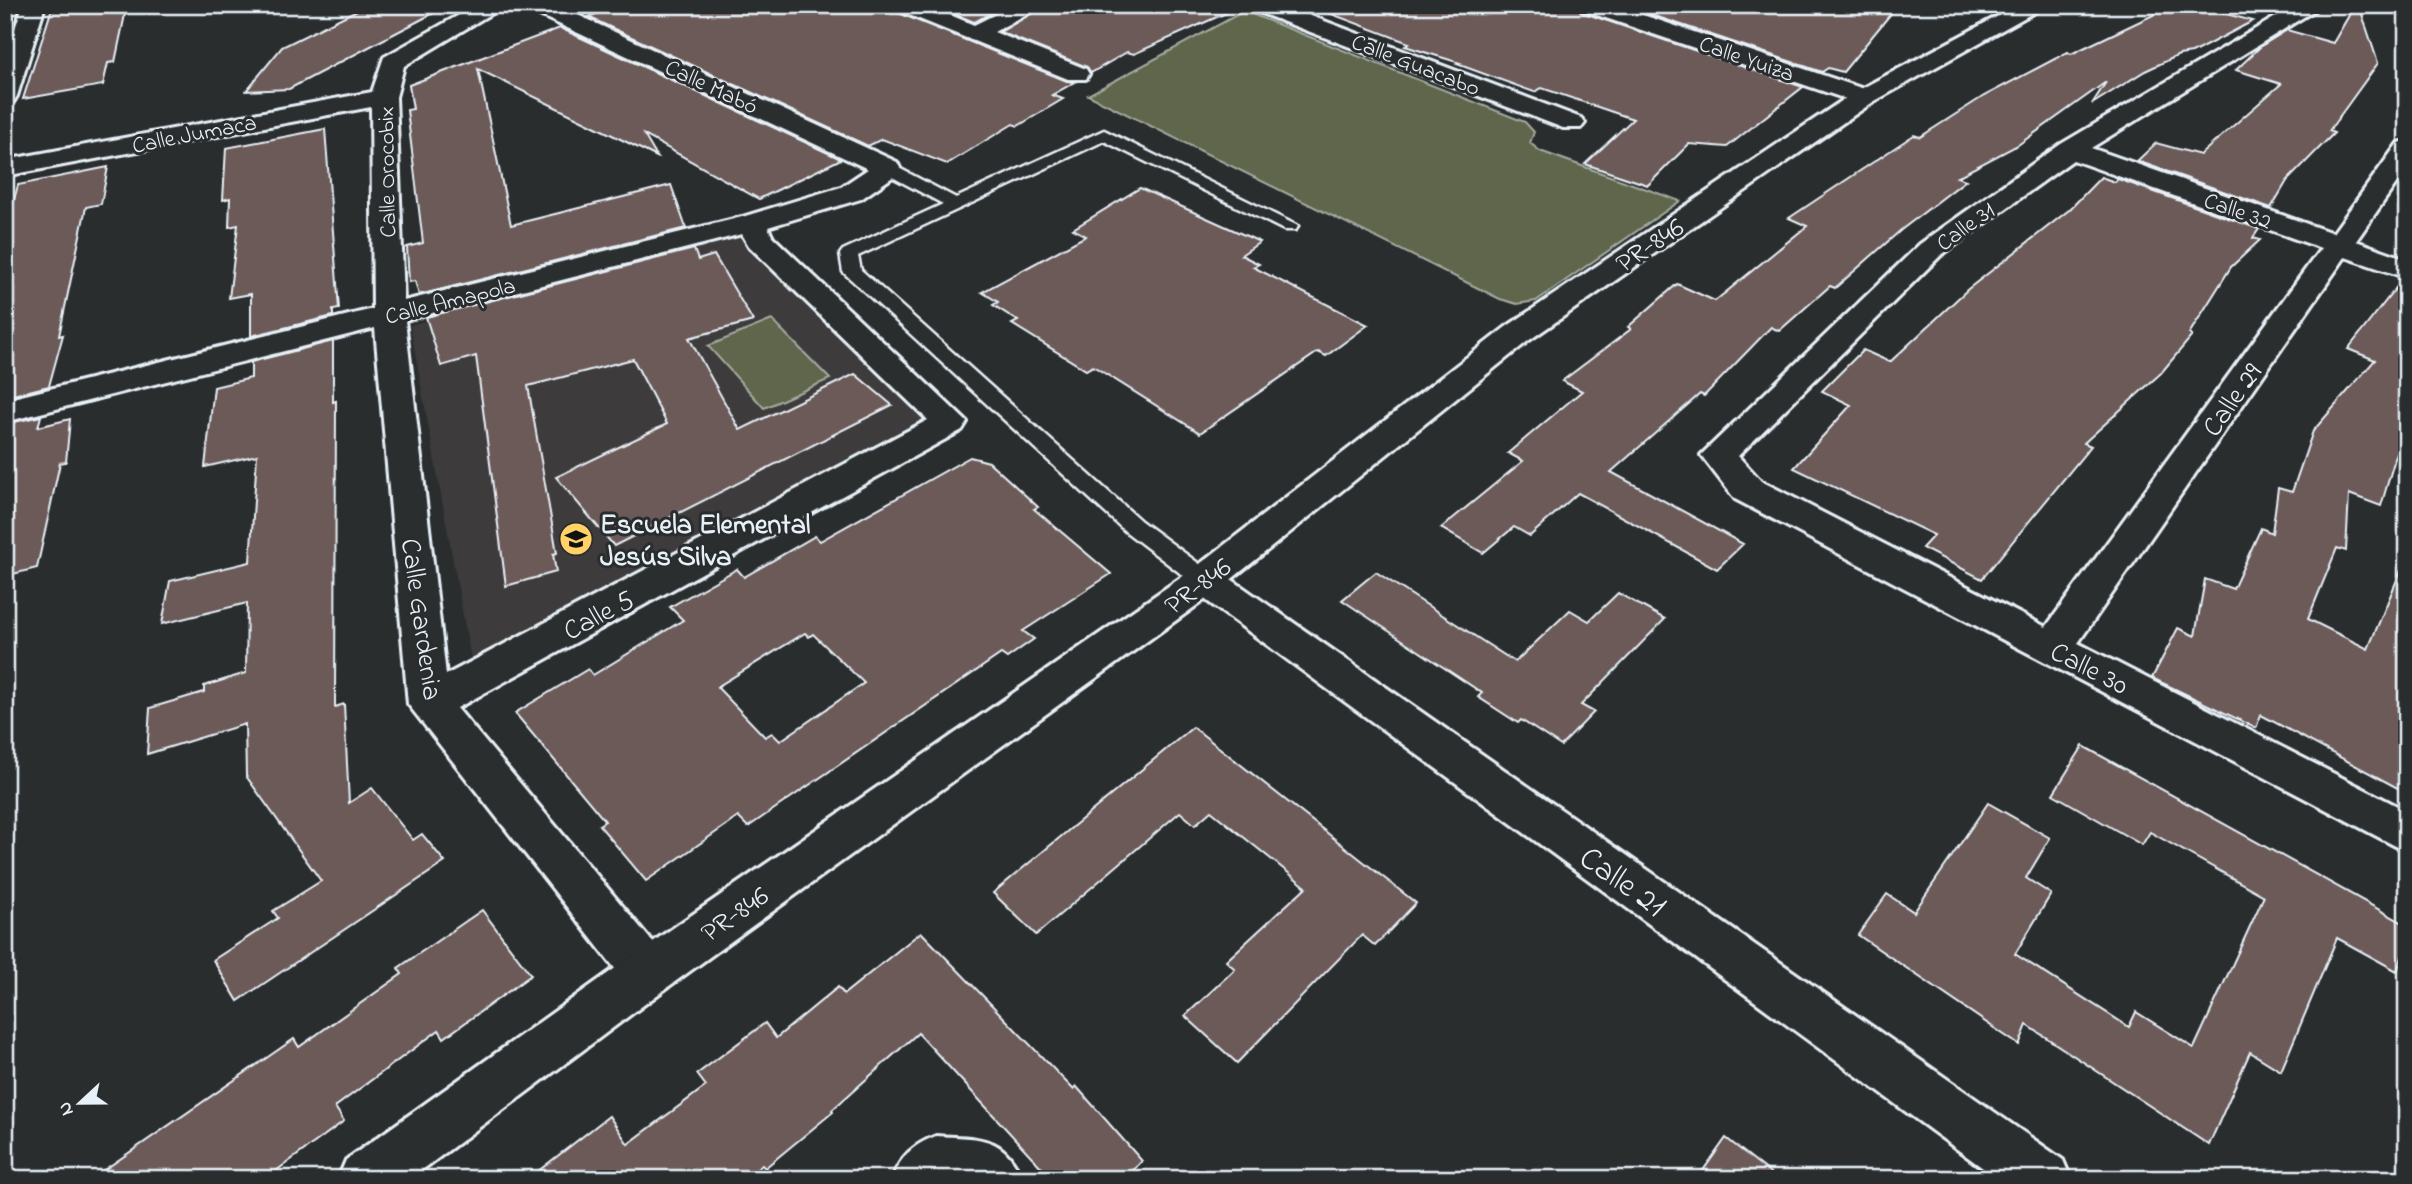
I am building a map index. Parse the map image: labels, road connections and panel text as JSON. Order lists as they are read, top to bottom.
{
  "streets": {
    "street": [
      "Calle Yuiza",
      "Calle Guacabo",
      "Calle Mabó",
      "Calle Jumaca",
      "Calle Orocobix",
      "Calle 32",
      "Calle 31",
      "PR-846",
      "Calle Amapola",
      "Calle 29",
      "Calle 5",
      "Calle Gardenia",
      "Calle 30",
      "Calle 21"
    ]
  },
  "crossings": [
    ["Calle Yuiza", "PR-846"],
    ["Calle Mabó", "Calle Amapola"],
    ["Calle Jumaca", "Calle Orocobix"],
    ["Calle Orocobix", "Calle Amapola"],
    ["Calle Orocobix", "Calle Gardenia"],
    ["Calle 32", "Calle 31"],
    ["Calle 32", "Calle 29"],
    ["Calle 31", "Calle 30"],
    ["PR-846", "Calle Gardenia"],
    ["PR-846", "Calle 21"],
    ["Calle Amapola", "Calle 5"],
    ["Calle Amapola", "Calle Gardenia"],
    ["Calle 29", "Calle 30"],
    ["Calle 5", "Calle Gardenia"]
  ],
  "places": {
    "school or university": ["Escuela Elemental Jesús Silva"]
  },
  "north": "left"
}
